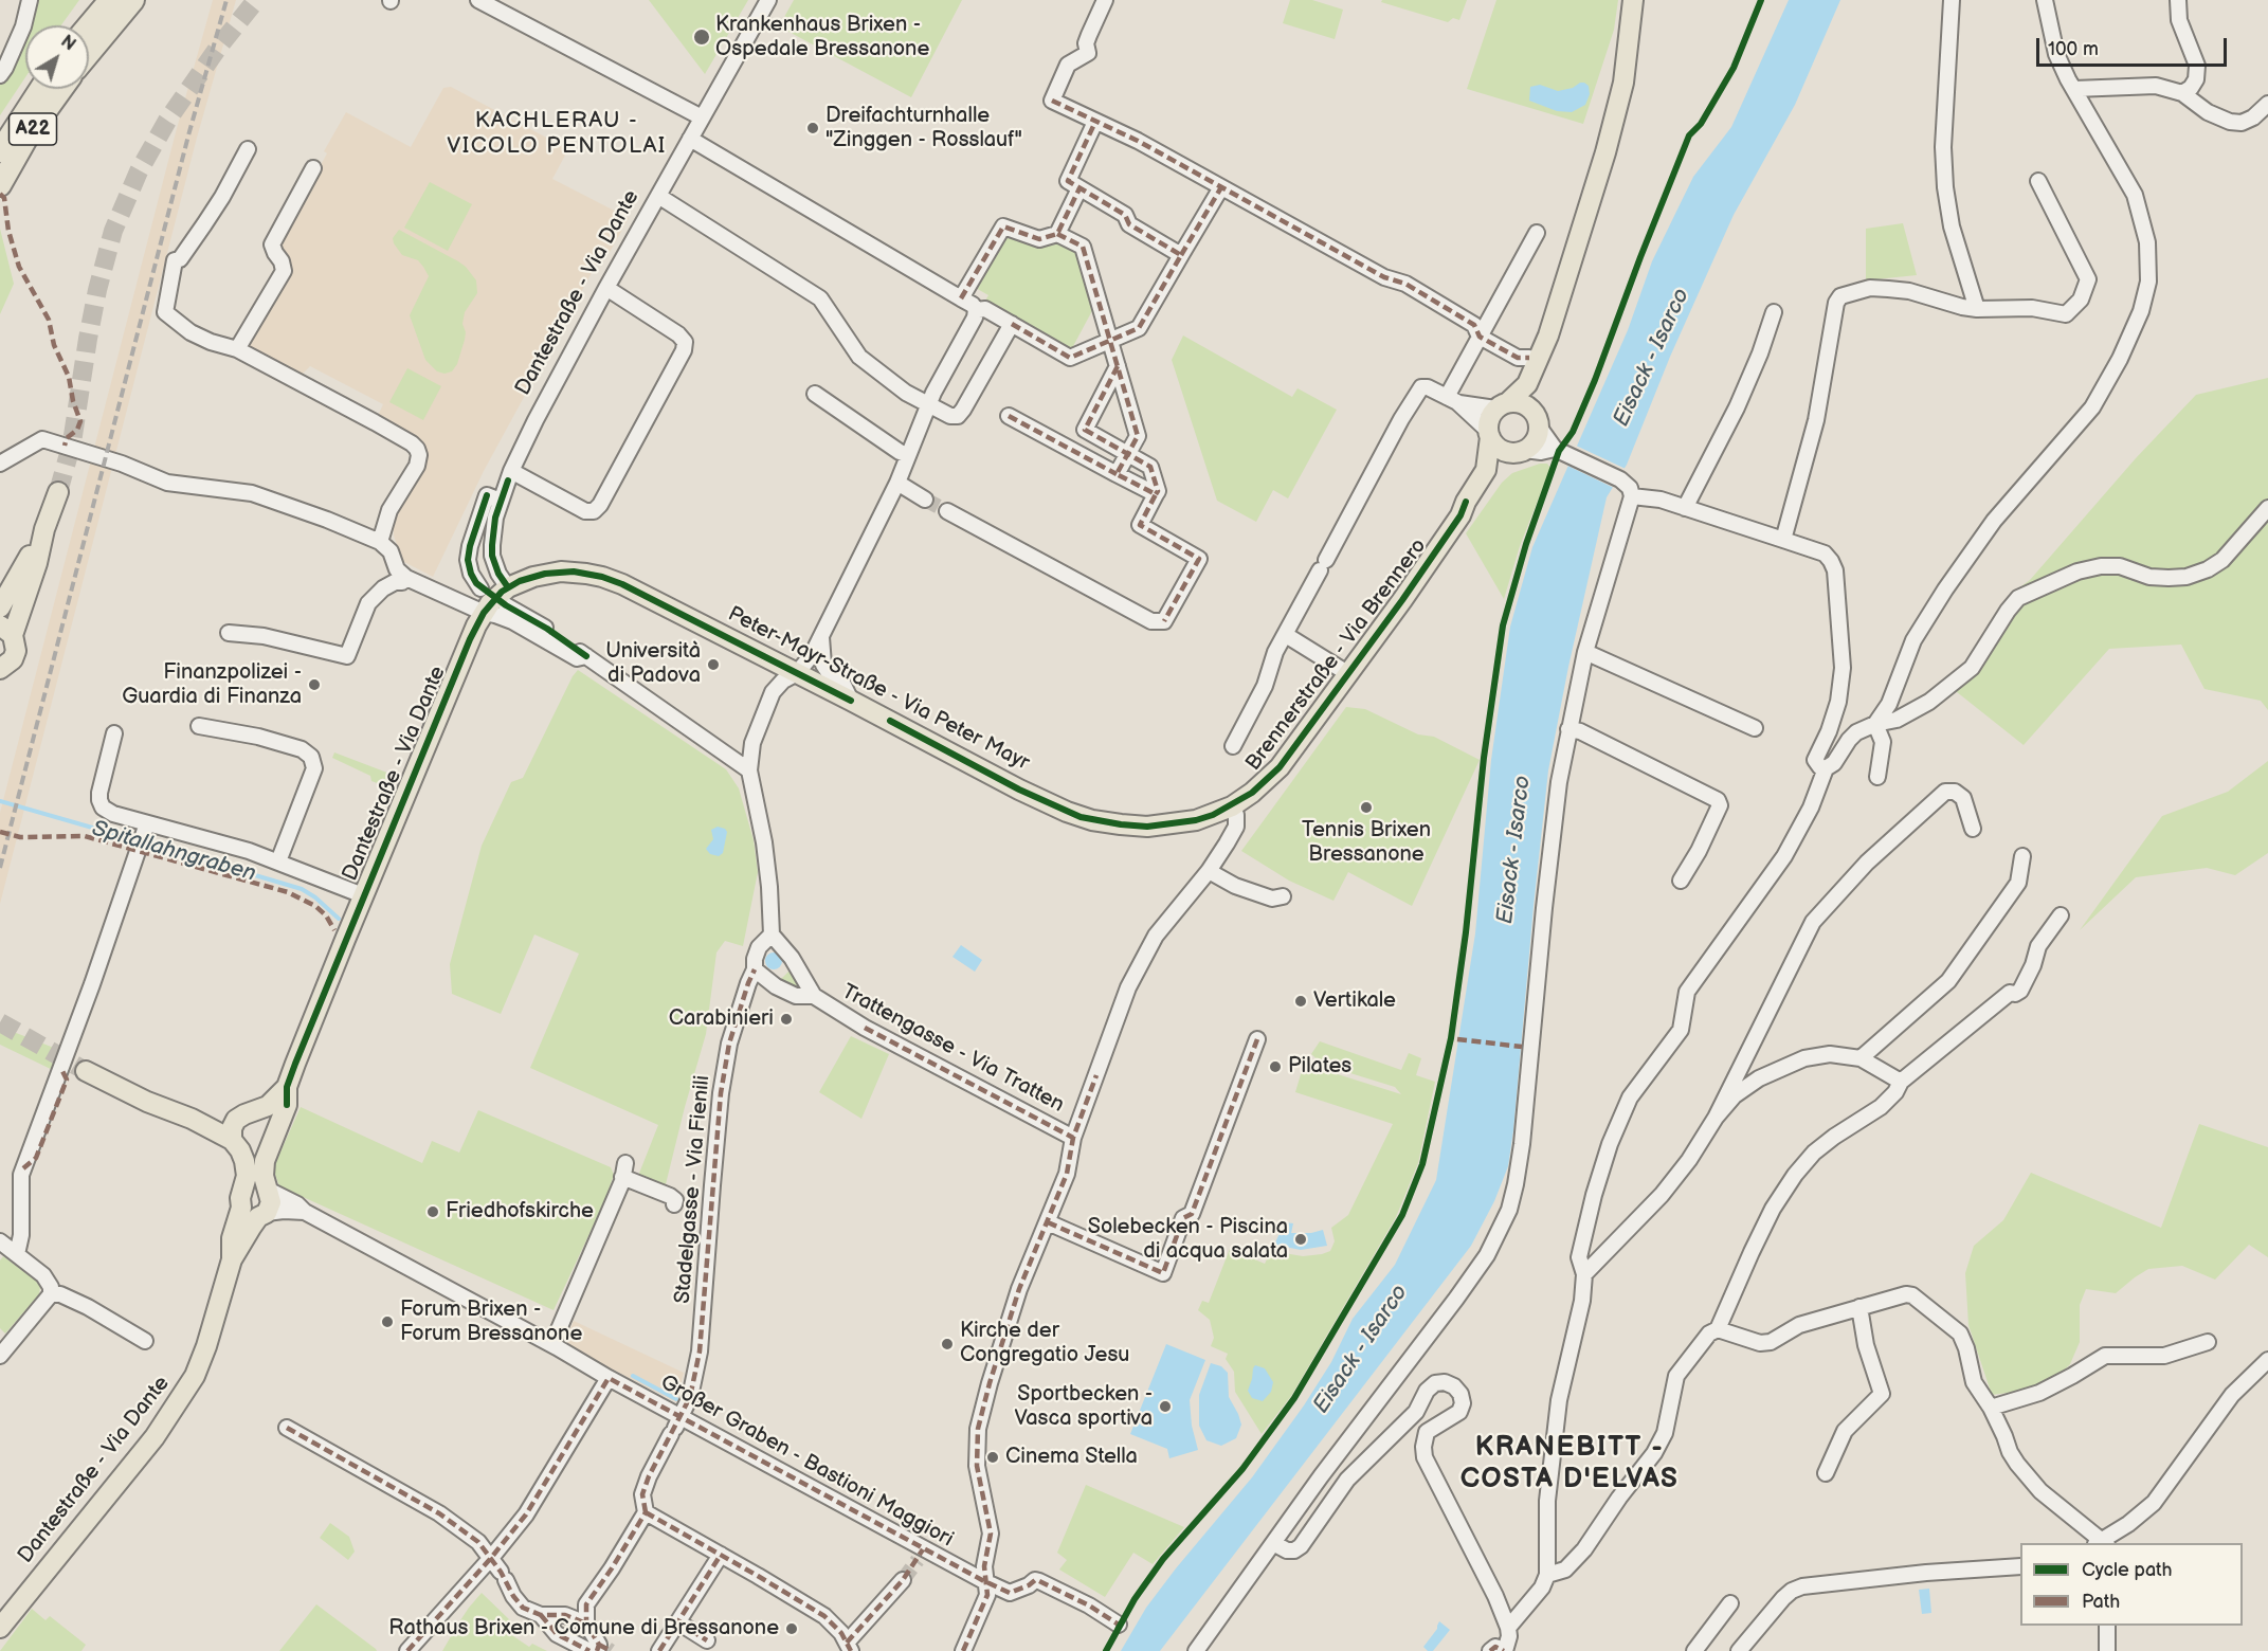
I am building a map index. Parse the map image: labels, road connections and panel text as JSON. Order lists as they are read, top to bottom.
{
  "streets": {
    "highway": ["A22"],
    "main road": ["Dantestraße - Via Dante", "Brennerstraße - Via Brennero", "Peter-Mayr-Straße - Via Peter Mayr"],
    "street": ["Trattengasse - Via Tratten", "Stadelgasse - Via Fienili", "Großer Graben - Bastioni Maggiori"]
  },
  "crossings": [
    ["Dantestraße - Via Dante", "Peter-Mayr-Straße - Via Peter Mayr"],
    ["Dantestraße - Via Dante", "Großer Graben - Bastioni Maggiori"],
    ["Brennerstraße - Via Brennero", "Peter-Mayr-Straße - Via Peter Mayr"],
    ["Trattengasse - Via Tratten", "Stadelgasse - Via Fienili"],
    ["Stadelgasse - Via Fienili", "Großer Graben - Bastioni Maggiori"]
  ],
  "districts": ["KACHLERAU - VICOLO PENTOLAI", "KRANEBITT - COSTA D'ELVAS"],
  "water": ["Eisack - Isarco", "Spitallahngraben"],
  "places": [
    "Krankenhaus Brixen - Ospedale Bressanone",
    "Dreifachturnhalle \"Zinggen - Rosslauf\"",
    "Università di Padova",
    "Finanzpolizei - Guardia di Finanza",
    "Tennis Brixen Bressanone",
    "Vertikale",
    "Carabinieri",
    "Pilates",
    "Friedhofskirche",
    "Solebecken - Piscina di acqua salata",
    "Forum Brixen - Forum Bressanone",
    "Kirche der Congregatio Jesu",
    "Sportbecken - Vasca sportiva",
    "Cinema Stella",
    "Rathaus Brixen - Comune di Bressanone"
  ],
  "legend": ["Cycle path", "Path"],
  "scale_bar": "100 m",
  "north": "top right"
}
